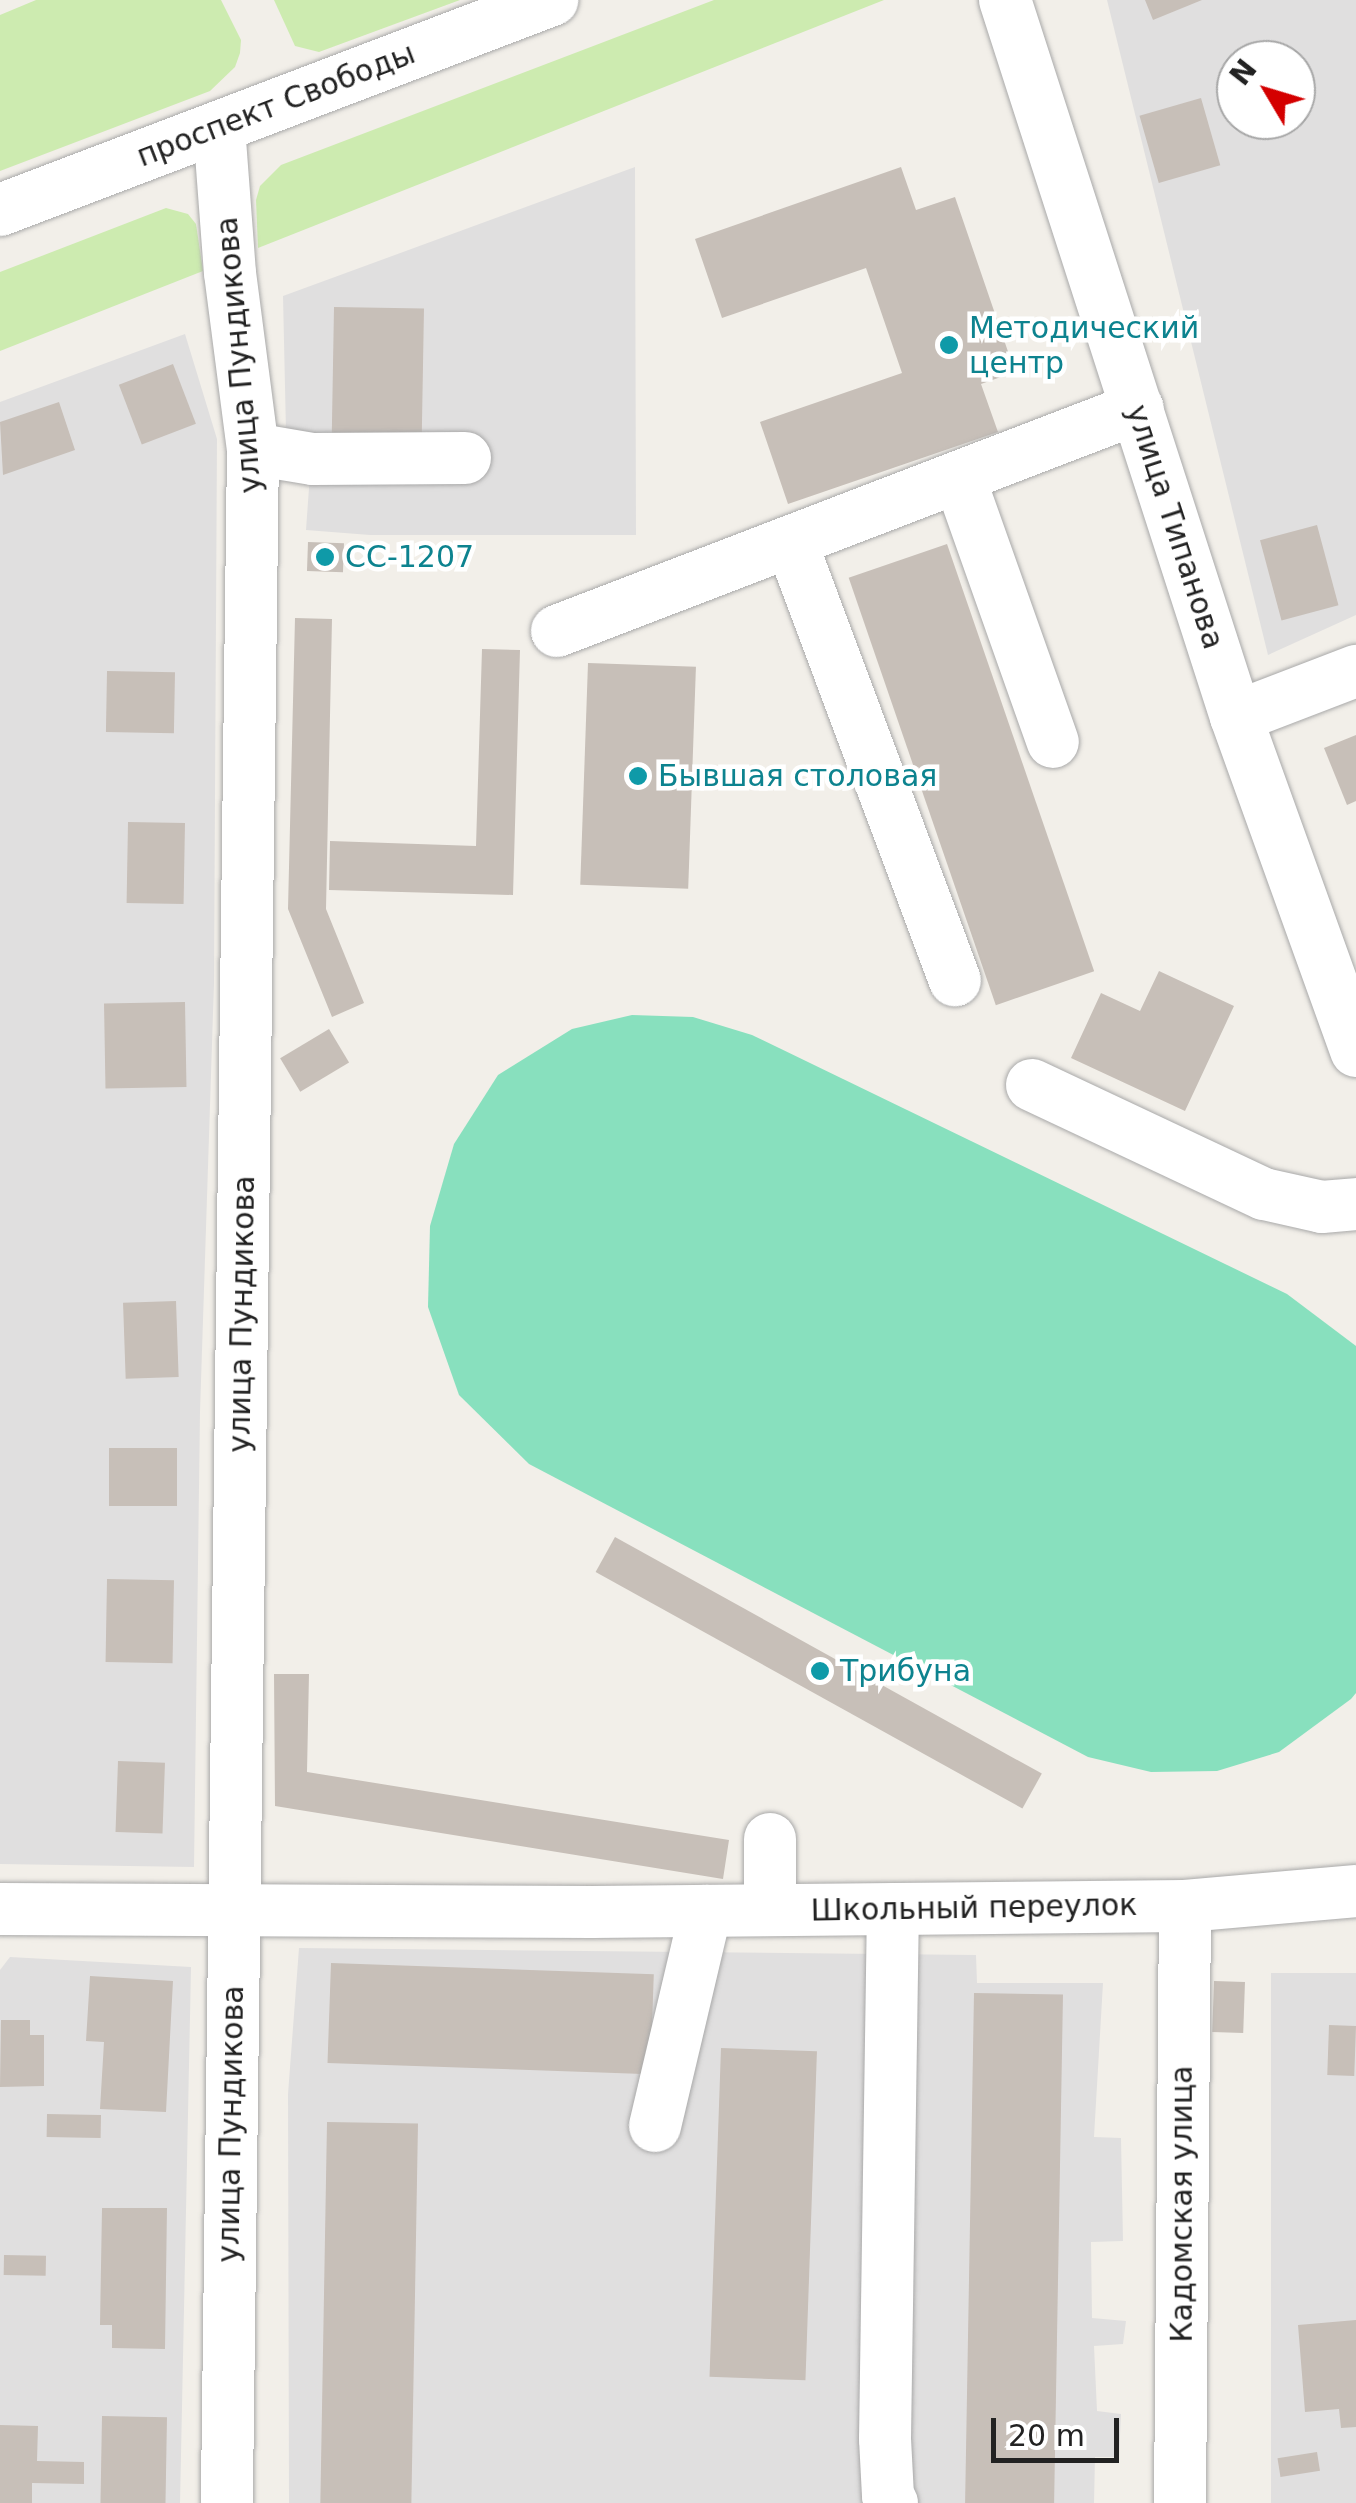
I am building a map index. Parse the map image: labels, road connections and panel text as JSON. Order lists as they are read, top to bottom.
{
  "streets": {
    "street": [
      "проспект Свободы",
      "улица Пундикова",
      "улица Типанова",
      "Школьный переулок",
      "Кадомская улица"
    ]
  },
  "crossings": [
    ["проспект Свободы", "улица Пундикова"],
    ["улица Пундикова", "Школьный переулок"],
    ["Школьный переулок", "Кадомская улица"]
  ],
  "places": [
    "Методический центр",
    "СС-1207",
    "Бывшая столовая",
    "Трибуна"
  ],
  "scale_bar": "20 m",
  "north": "top left"
}
